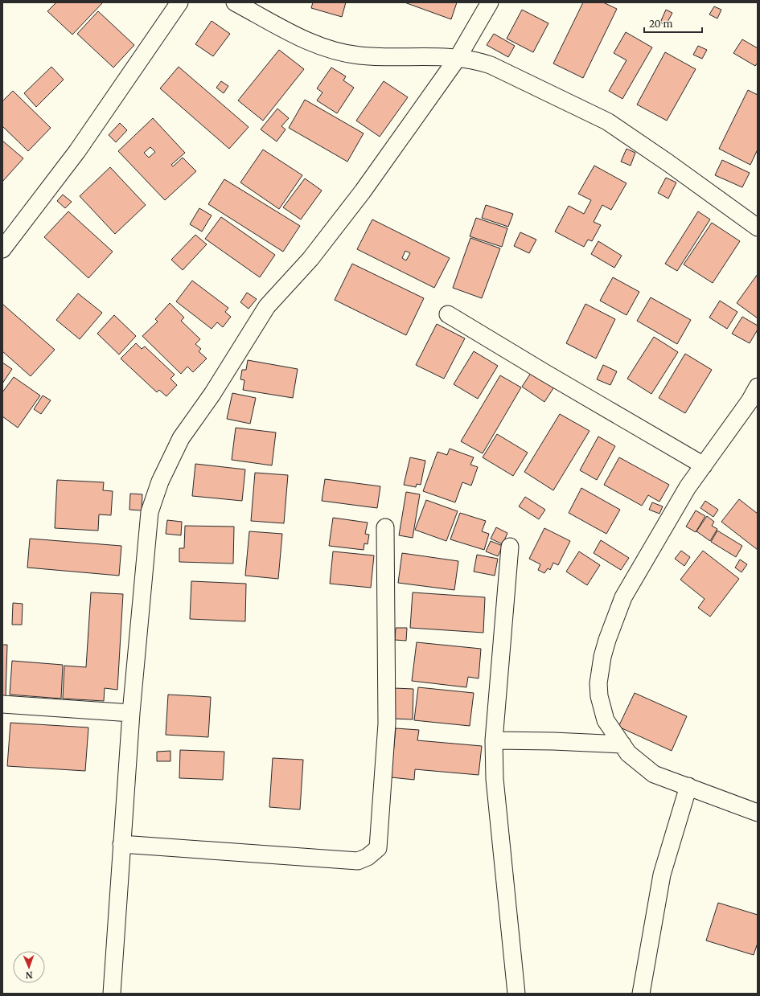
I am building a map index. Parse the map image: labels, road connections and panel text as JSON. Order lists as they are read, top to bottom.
{
  "scale_bar": "20 m",
  "north": "bottom"
}
